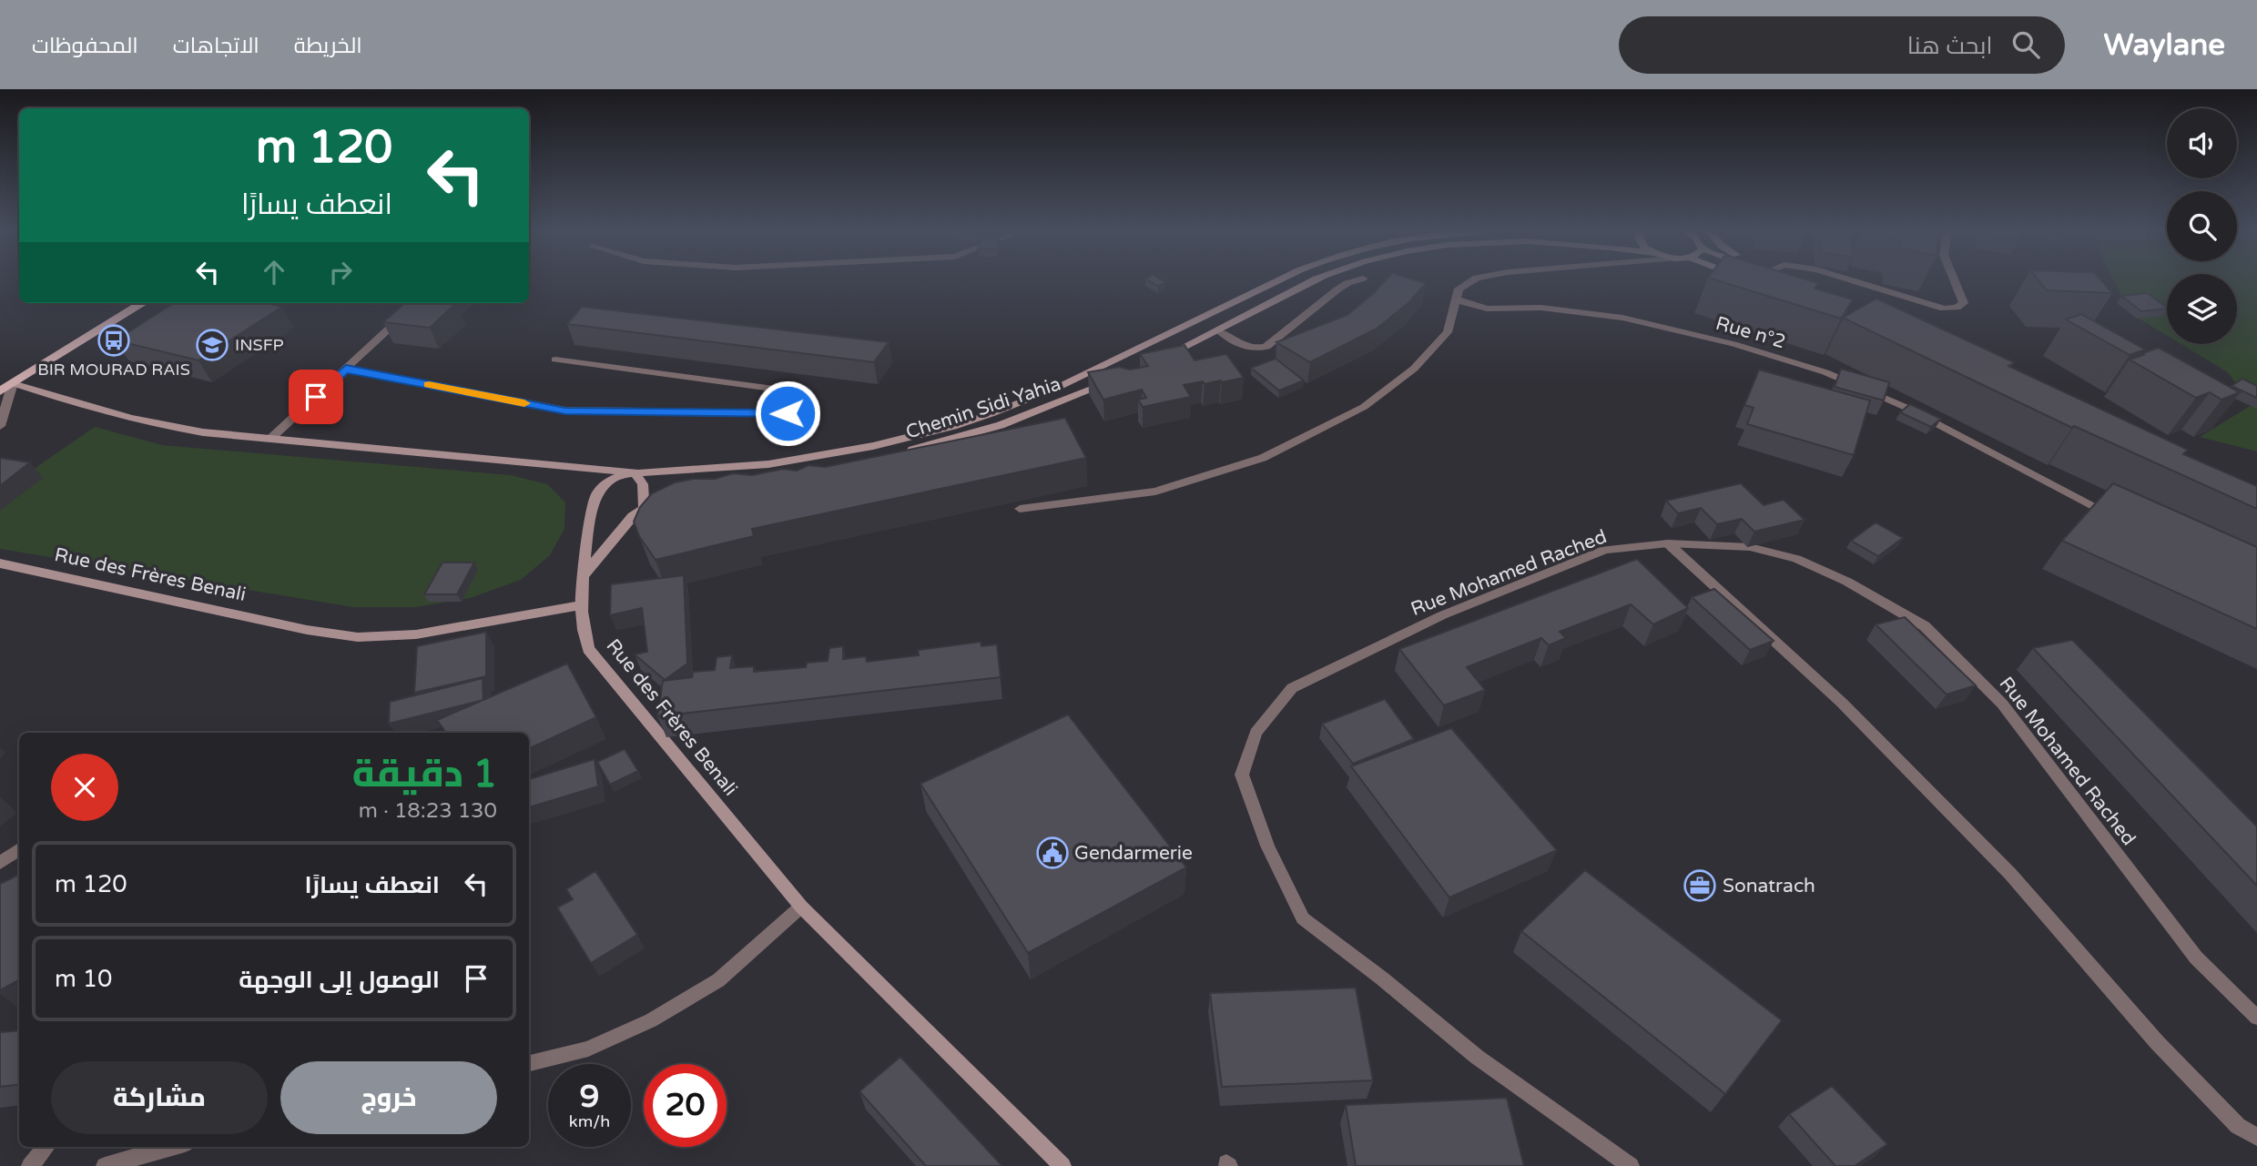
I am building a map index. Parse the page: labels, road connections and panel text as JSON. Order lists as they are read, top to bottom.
{
  "streets": {
    "main road": ["Chemin Sidi Yahia", "Rue des Frères Benali"],
    "street": ["Rue n°2", "Rue Mohamed Rached"]
  },
  "crossings": [
    ["Chemin Sidi Yahia", "Rue des Frères Benali"]
  ],
  "places": {
    "bus stop": ["BIR MOURAD RAIS"],
    "school or university": ["INSFP"],
    "public building": ["Gendarmerie"],
    "office": ["Sonatrach"]
  },
  "page": {
    "header": "Waylane",
    "search": "ابحث هنا",
    "nav": ["الخريطة", "الاتجاهات", "المحفوظات"],
    "turn": ["120 m", "انعطف يسارًا"],
    "heading": ["1 دقيقة", "130 m · 18:23"],
    "list": [
      {
        "name": "انعطف يسارًا",
        "value": "120 m"
      },
      {
        "name": "الوصول إلى الوجهة",
        "value": "10 m"
      }
    ],
    "buttons": ["خروج", "مشاركة"],
    "speed": "9 km/h",
    "limit": "20"
  }
}
